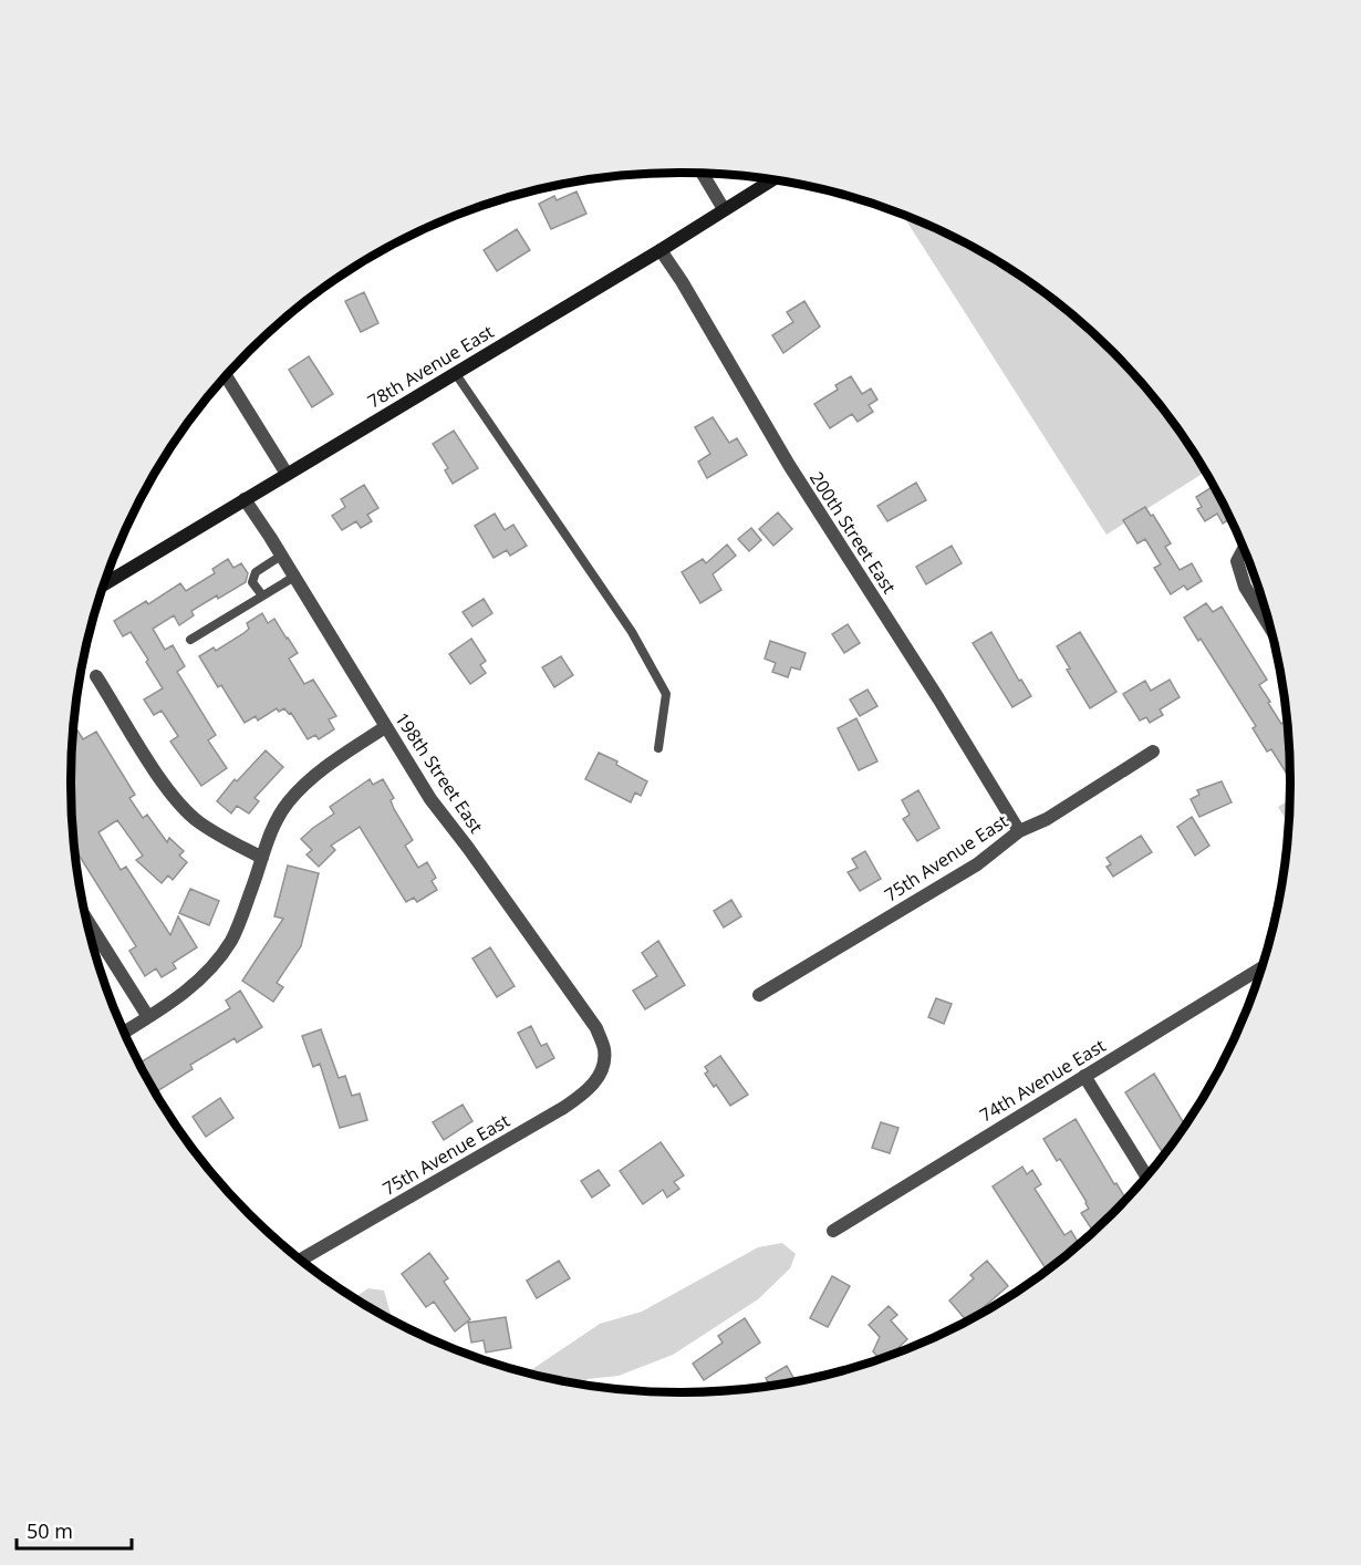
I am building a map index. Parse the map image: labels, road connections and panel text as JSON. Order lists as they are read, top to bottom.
{
  "streets": {
    "street": [
      "78th Avenue East",
      "200th Street East",
      "198th Street East",
      "75th Avenue East",
      "74th Avenue East"
    ]
  },
  "crossings": [
    ["78th Avenue East", "200th Street East"],
    ["78th Avenue East", "198th Street East"],
    ["200th Street East", "75th Avenue East"],
    ["198th Street East", "75th Avenue East"]
  ],
  "scale_bar": "50 m"
}
